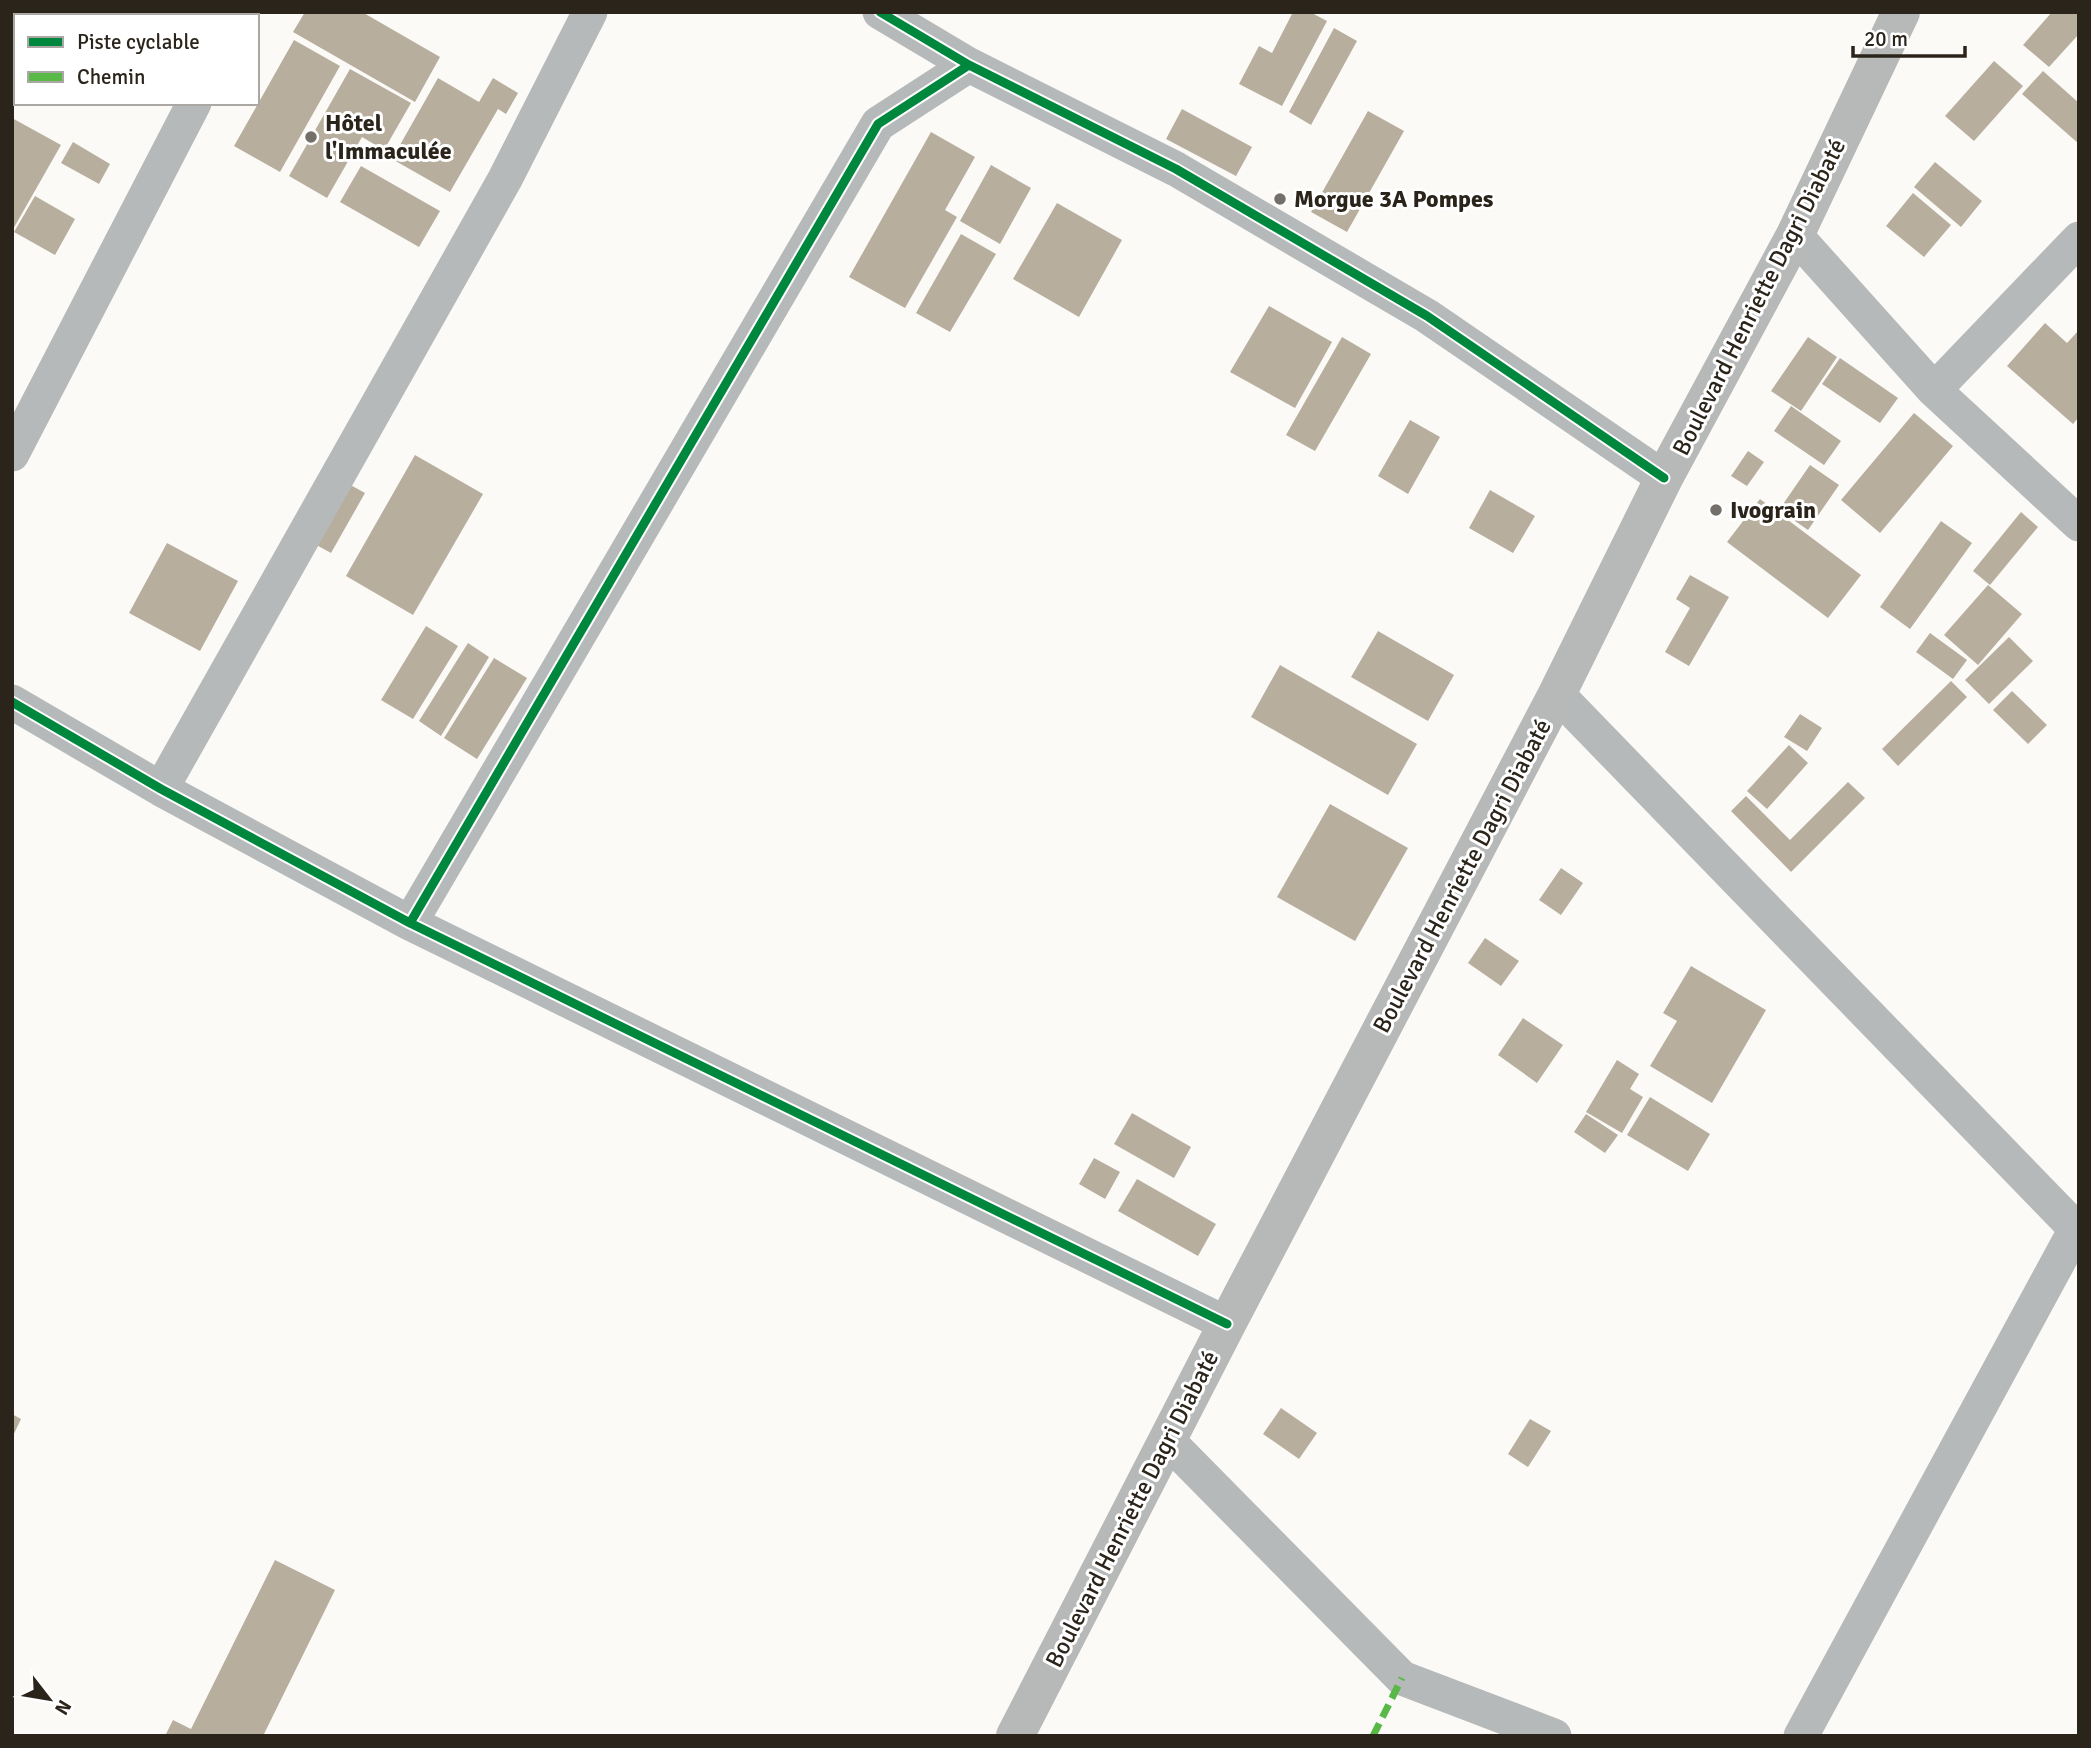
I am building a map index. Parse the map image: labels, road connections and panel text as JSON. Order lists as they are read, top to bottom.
{
  "streets": {
    "main road": ["Boulevard Henriette Dagri Diabaté"]
  },
  "places": ["Hôtel l'Immaculée", "Morgue 3A Pompes", "Ivograin"],
  "legend": ["Piste cyclable", "Chemin"],
  "scale_bar": "20 m",
  "north": "bottom right"
}
